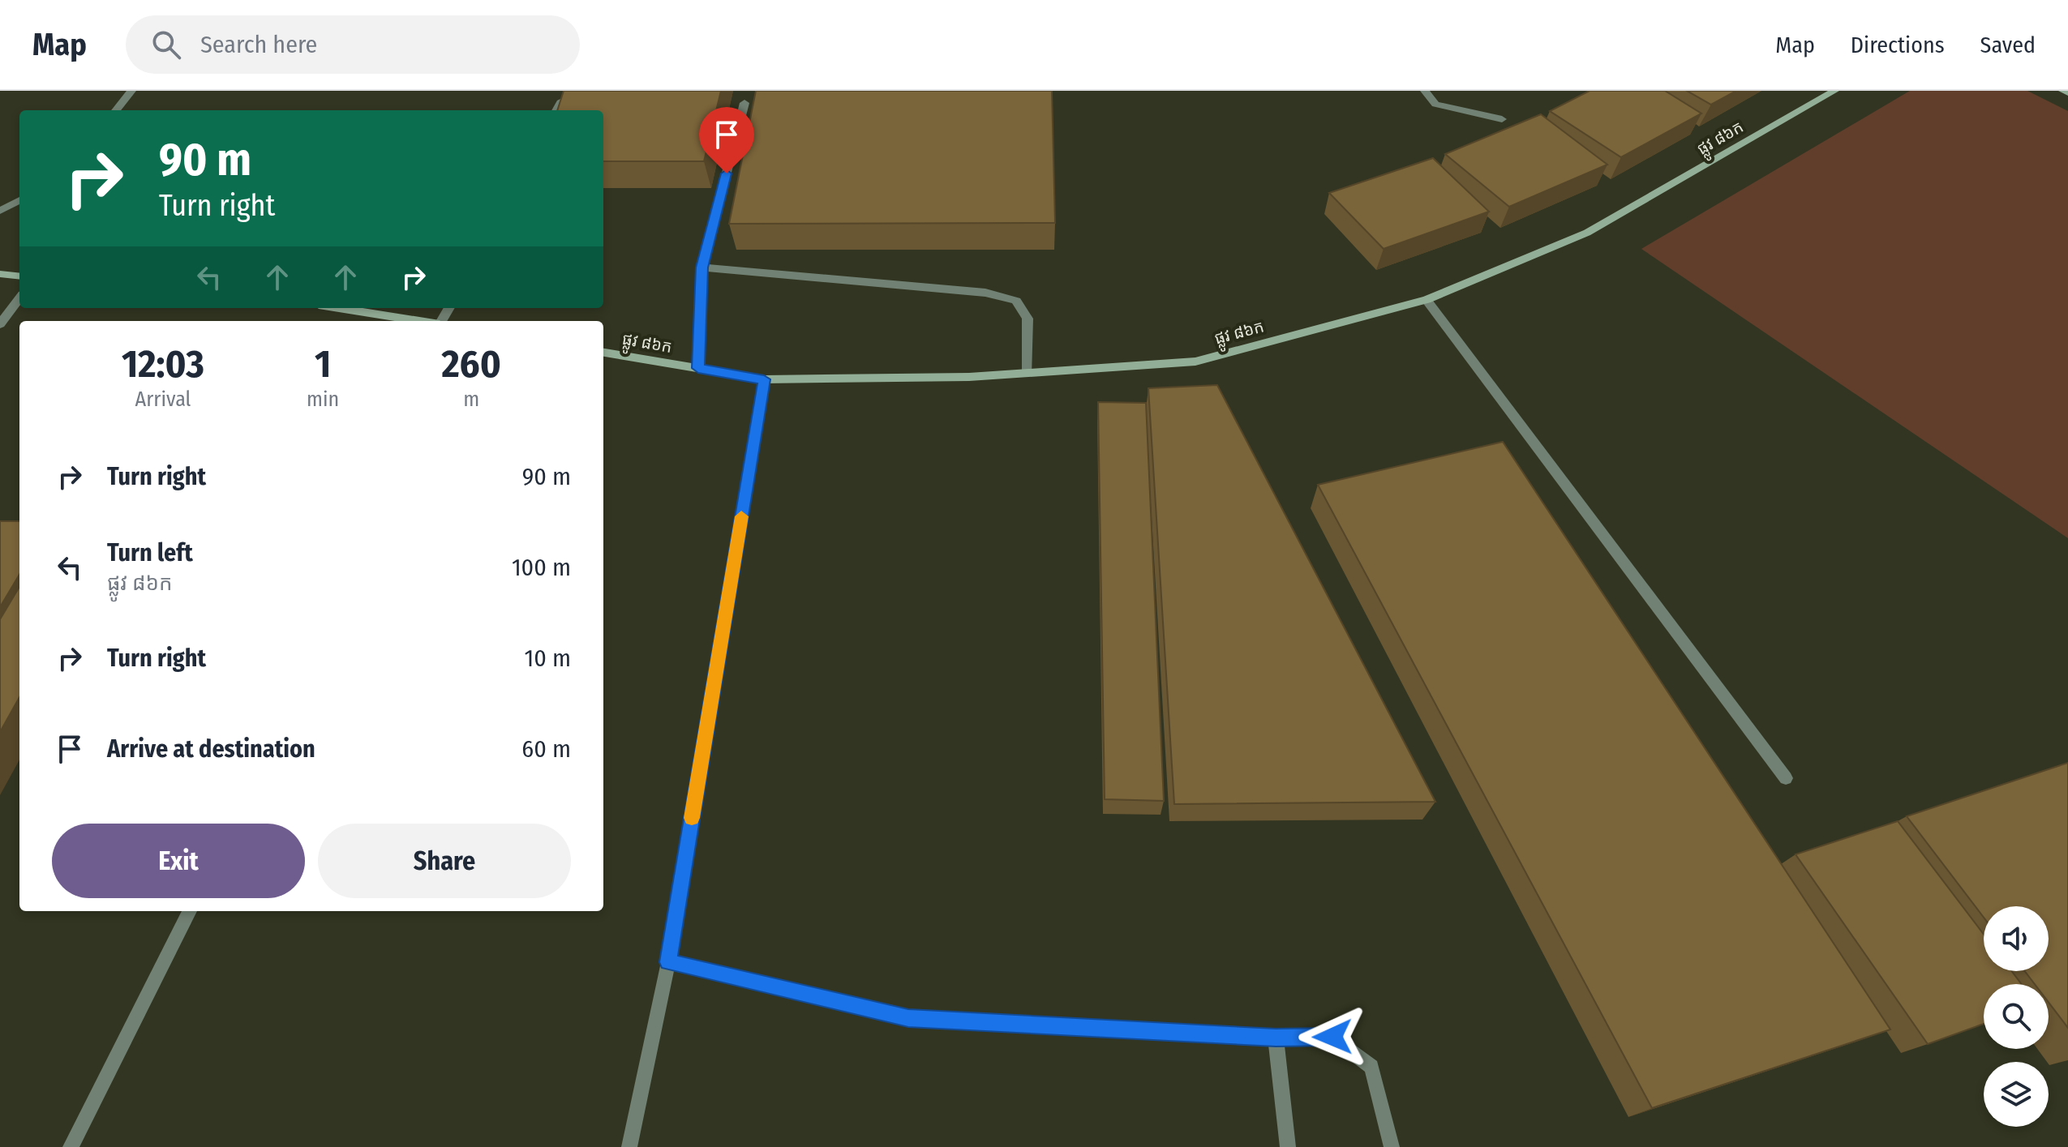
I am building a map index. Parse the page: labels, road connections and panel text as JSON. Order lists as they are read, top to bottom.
{
  "streets": {
    "street": ["ផ្លូវ ៨៦ក"]
  },
  "page": {
    "header": "Map",
    "search": "Search here",
    "nav": ["Map", "Directions", "Saved"],
    "turn": ["90 m", "Turn right"],
    "eta": [
      "12:03",
      "Arrival",
      "1",
      "min",
      "260",
      "m"
    ],
    "list": [
      {
        "name": "Turn right",
        "value": "90 m"
      },
      {
        "name": "Turn left",
        "note": "ផ្លូវ ៨៦ក",
        "value": "100 m"
      },
      {
        "name": "Turn right",
        "value": "10 m"
      },
      {
        "name": "Arrive at destination",
        "value": "60 m"
      }
    ],
    "buttons": ["Exit", "Share"]
  }
}
